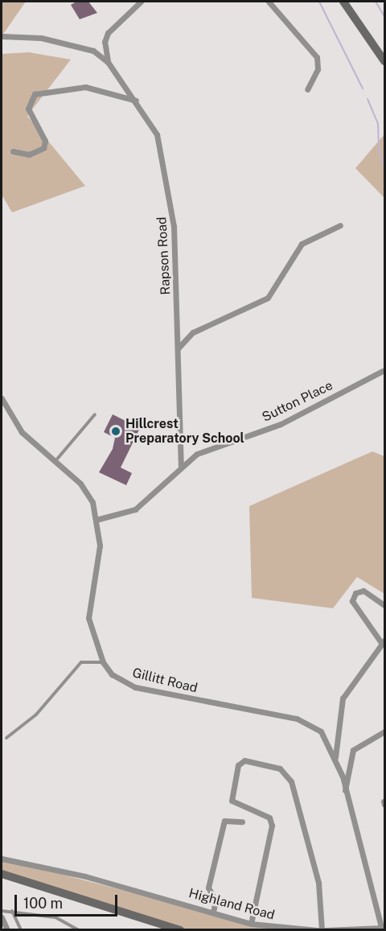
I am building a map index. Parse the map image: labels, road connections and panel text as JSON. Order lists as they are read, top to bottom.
{
  "streets": {
    "street": [
      "Rapson Road",
      "Sutton Place",
      "Gillitt Road",
      "Highland Road"
    ]
  },
  "crossings": [
    ["Rapson Road", "Sutton Place"],
    ["Sutton Place", "Gillitt Road"]
  ],
  "places": ["Hillcrest Preparatory School"],
  "scale_bar": "100 m"
}
